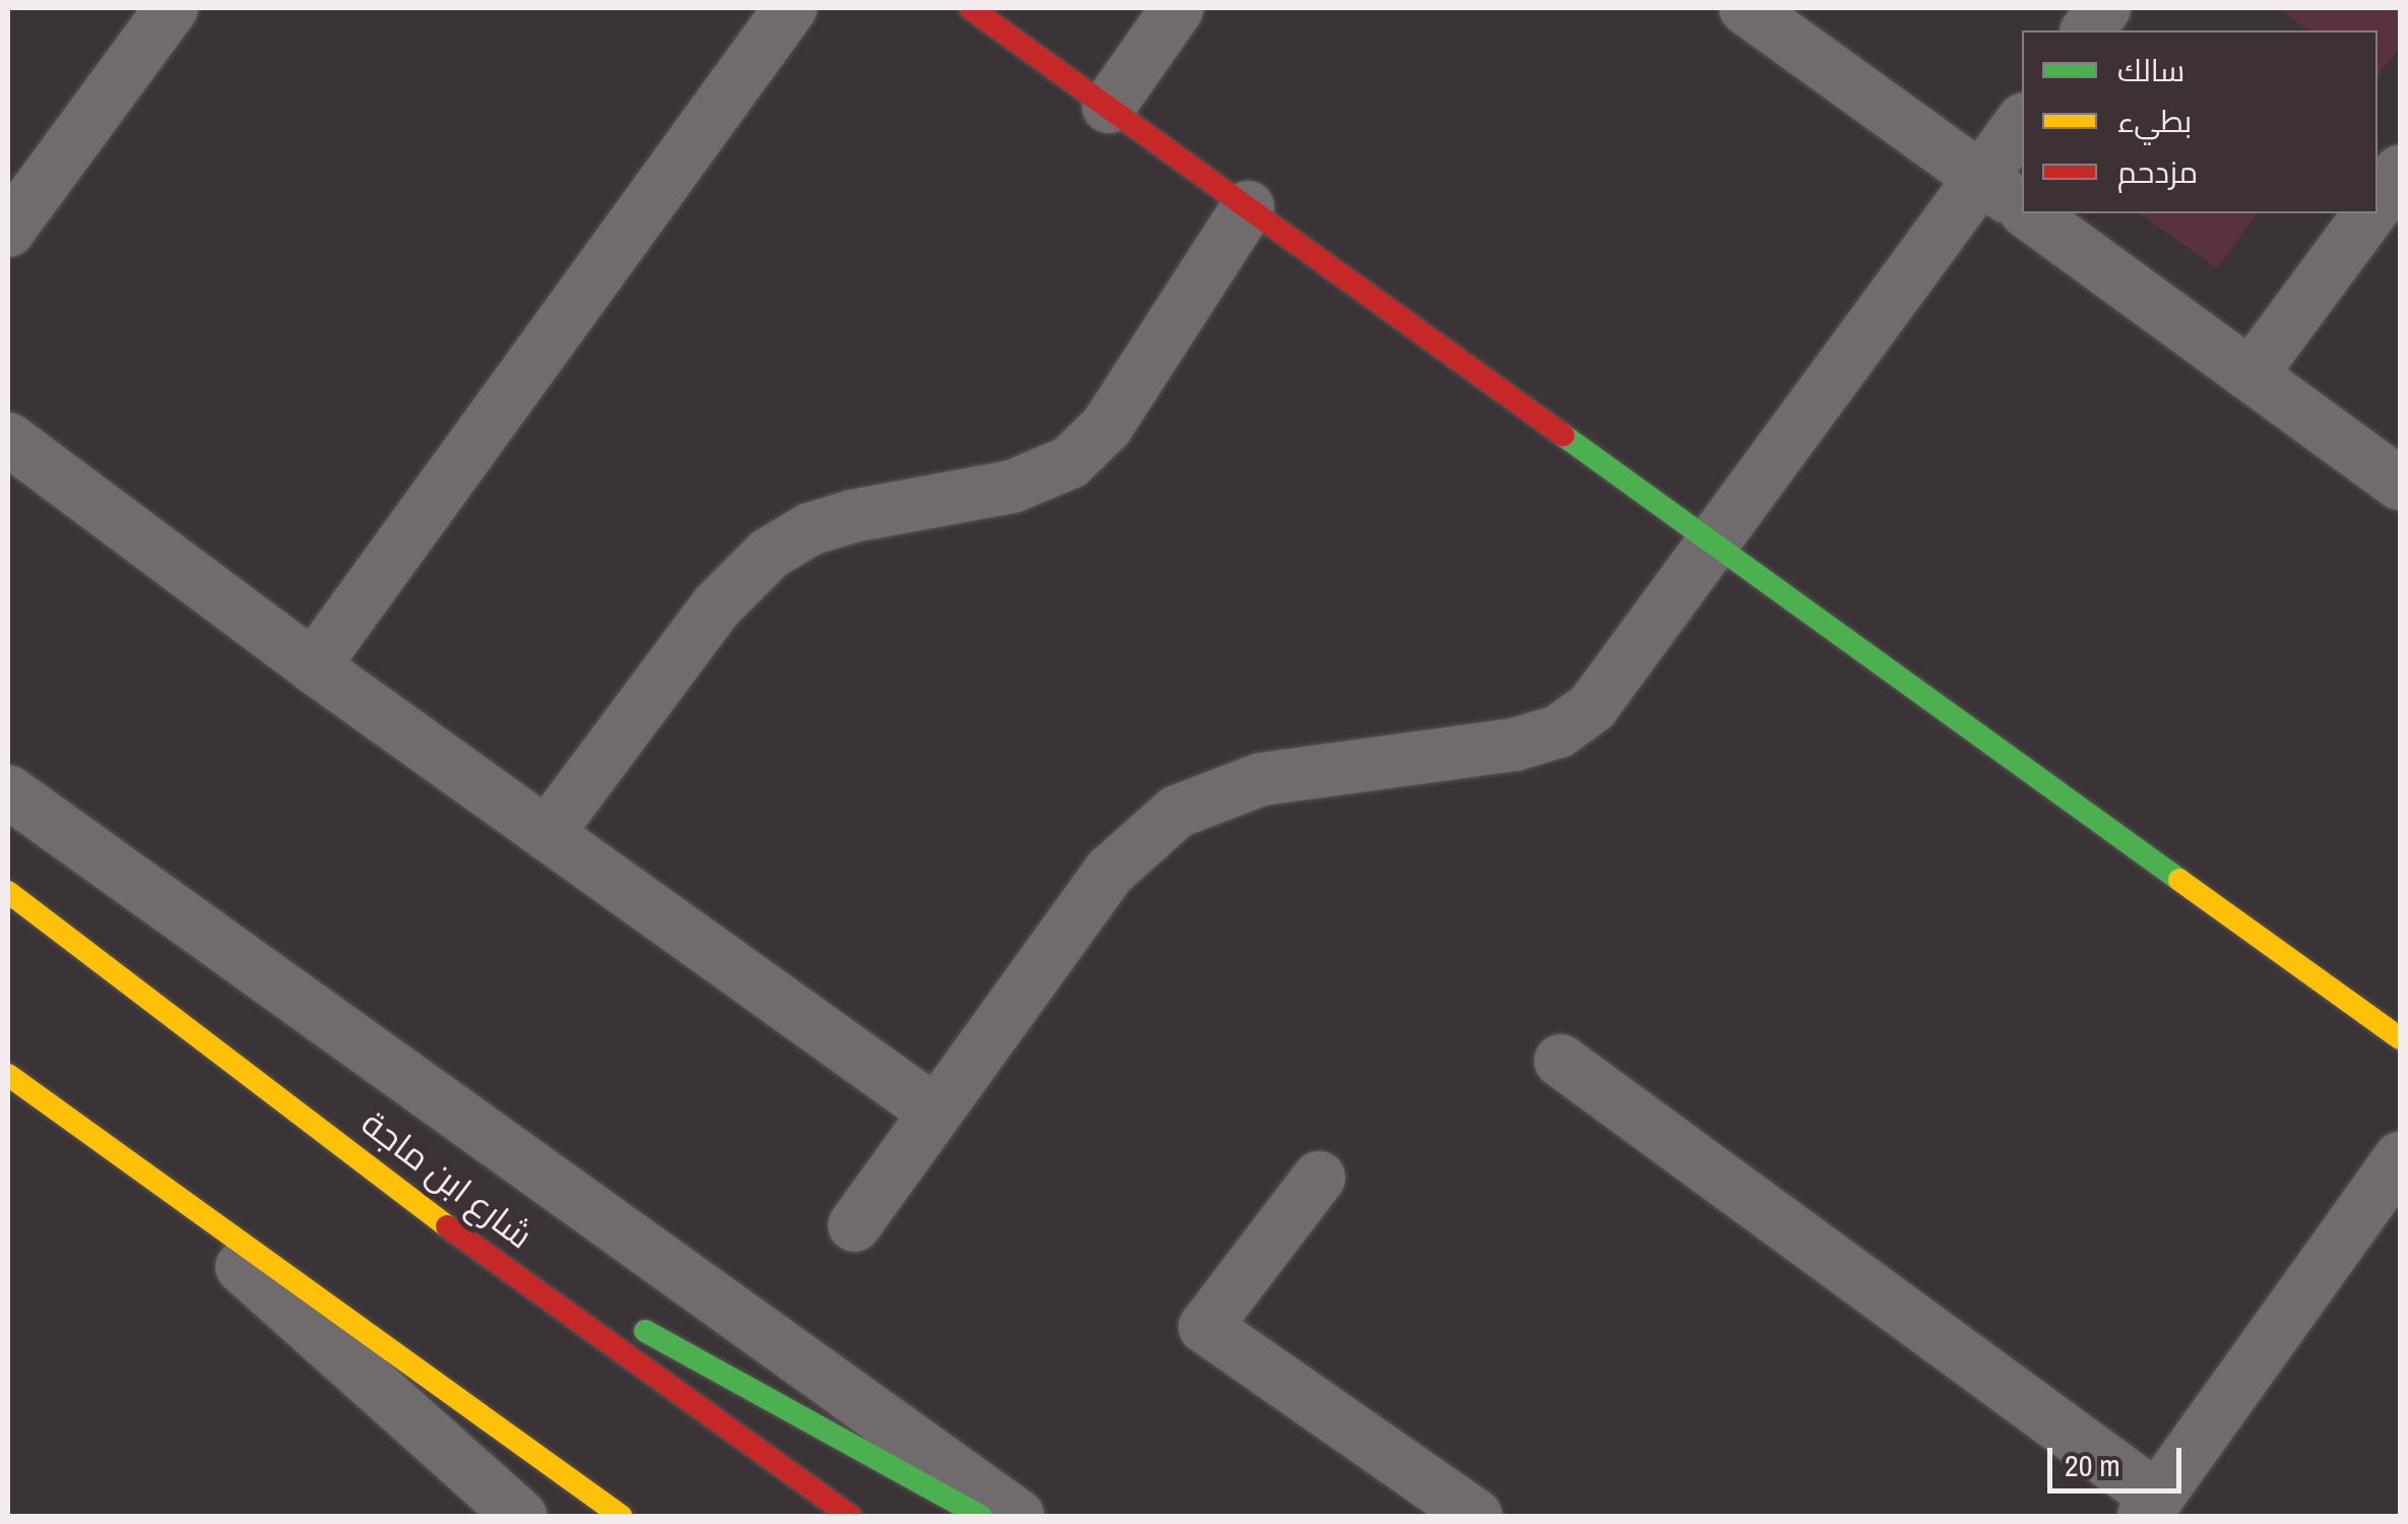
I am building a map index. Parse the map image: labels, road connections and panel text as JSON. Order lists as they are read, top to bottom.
{
  "streets": {
    "main road": ["شارع ابن ماجة"]
  },
  "legend": ["سالك", "بطيء", "مزدحم"],
  "scale_bar": "20 m"
}
